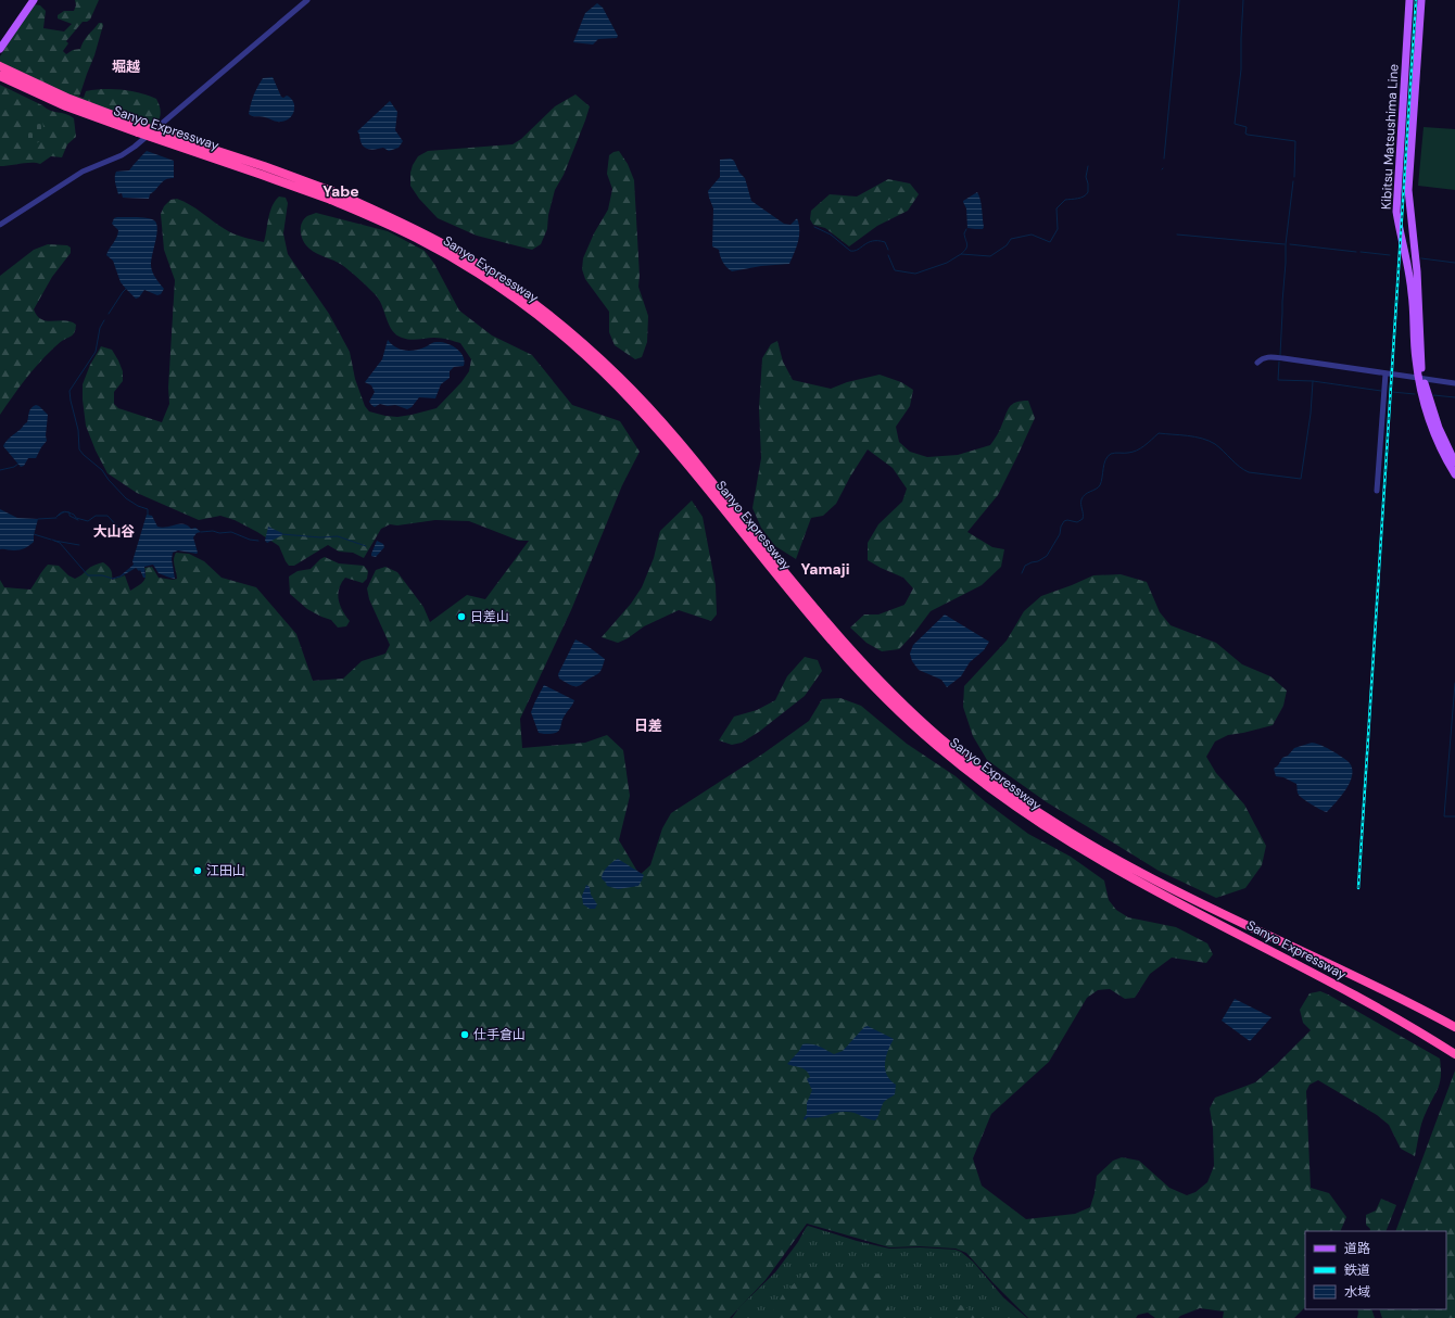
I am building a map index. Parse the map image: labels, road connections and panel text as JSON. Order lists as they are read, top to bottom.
{
  "streets": {
    "highway": ["Sanyo Expressway"],
    "main road": ["Kibitsu Matsushima Line"]
  },
  "districts": [
    "堀越",
    "Yabe",
    "大山谷",
    "Yamaji",
    "日差"
  ],
  "places": ["日差山", "江田山", "仕手倉山"],
  "legend": ["道路", "鉄道", "水域"]
}
